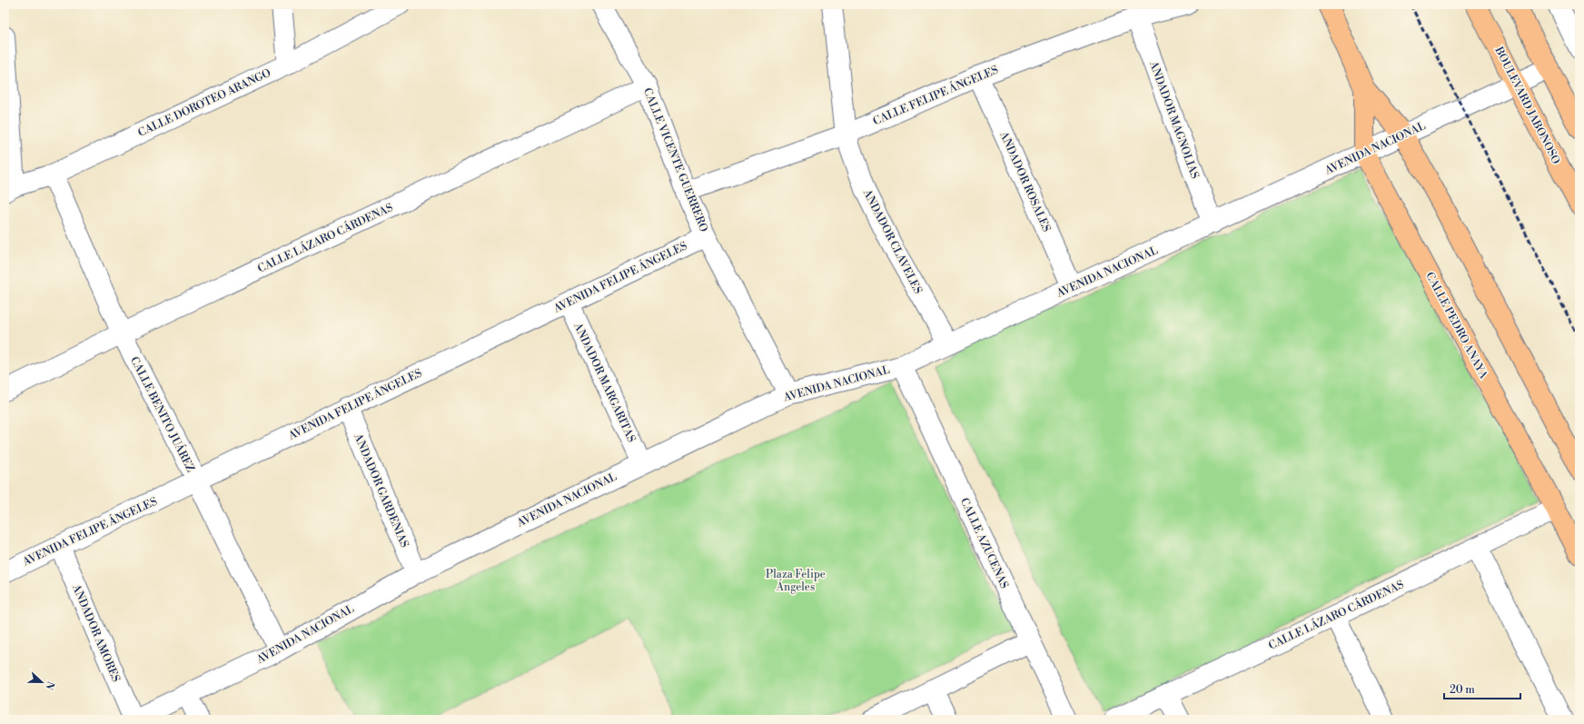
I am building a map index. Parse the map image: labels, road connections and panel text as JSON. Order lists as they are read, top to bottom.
{
  "streets": {
    "main road": ["BOULEVARD JABONOSO", "CALLE PEDRO ANAYA"],
    "street": [
      "CALLE FELIPE ÁNGELES",
      "CALLE DOROTEO ARANGO",
      "ANDADOR MAGNOLIAS",
      "AVENIDA NACIONAL",
      "CALLE VICENTE GUERRERO",
      "ANDADOR ROSALES",
      "CALLE LÁZARO CÁRDENAS",
      "ANDADOR CLAVELES",
      "AVENIDA FELIPE ÁNGELES",
      "ANDADOR MARGARITAS",
      "CALLE BENITO JUÁREZ",
      "ANDADOR GARDENIAS",
      "CALLE AZUCENAS",
      "ANDADOR AMORES"
    ]
  },
  "crossings": [
    ["CALLE FELIPE ÁNGELES", "ANDADOR MAGNOLIAS"],
    ["CALLE FELIPE ÁNGELES", "CALLE VICENTE GUERRERO"],
    ["CALLE FELIPE ÁNGELES", "ANDADOR ROSALES"],
    ["CALLE FELIPE ÁNGELES", "ANDADOR CLAVELES"],
    ["CALLE DOROTEO ARANGO", "CALLE BENITO JUÁREZ"],
    ["BOULEVARD JABONOSO", "AVENIDA NACIONAL"],
    ["ANDADOR MAGNOLIAS", "AVENIDA NACIONAL"],
    ["AVENIDA NACIONAL", "CALLE VICENTE GUERRERO"],
    ["AVENIDA NACIONAL", "ANDADOR ROSALES"],
    ["AVENIDA NACIONAL", "ANDADOR CLAVELES"],
    ["AVENIDA NACIONAL", "CALLE PEDRO ANAYA"],
    ["AVENIDA NACIONAL", "ANDADOR MARGARITAS"],
    ["AVENIDA NACIONAL", "CALLE BENITO JUÁREZ"],
    ["AVENIDA NACIONAL", "ANDADOR GARDENIAS"],
    ["AVENIDA NACIONAL", "CALLE AZUCENAS"],
    ["AVENIDA NACIONAL", "ANDADOR AMORES"],
    ["CALLE VICENTE GUERRERO", "CALLE LÁZARO CÁRDENAS"],
    ["CALLE VICENTE GUERRERO", "AVENIDA FELIPE ÁNGELES"],
    ["CALLE LÁZARO CÁRDENAS", "CALLE PEDRO ANAYA"],
    ["CALLE LÁZARO CÁRDENAS", "CALLE BENITO JUÁREZ"],
    ["AVENIDA FELIPE ÁNGELES", "ANDADOR MARGARITAS"],
    ["AVENIDA FELIPE ÁNGELES", "CALLE BENITO JUÁREZ"],
    ["AVENIDA FELIPE ÁNGELES", "ANDADOR GARDENIAS"],
    ["AVENIDA FELIPE ÁNGELES", "ANDADOR AMORES"]
  ],
  "parks": ["Plaza Felipe Ángeles"],
  "scale_bar": "20 m",
  "north": "right"
}
